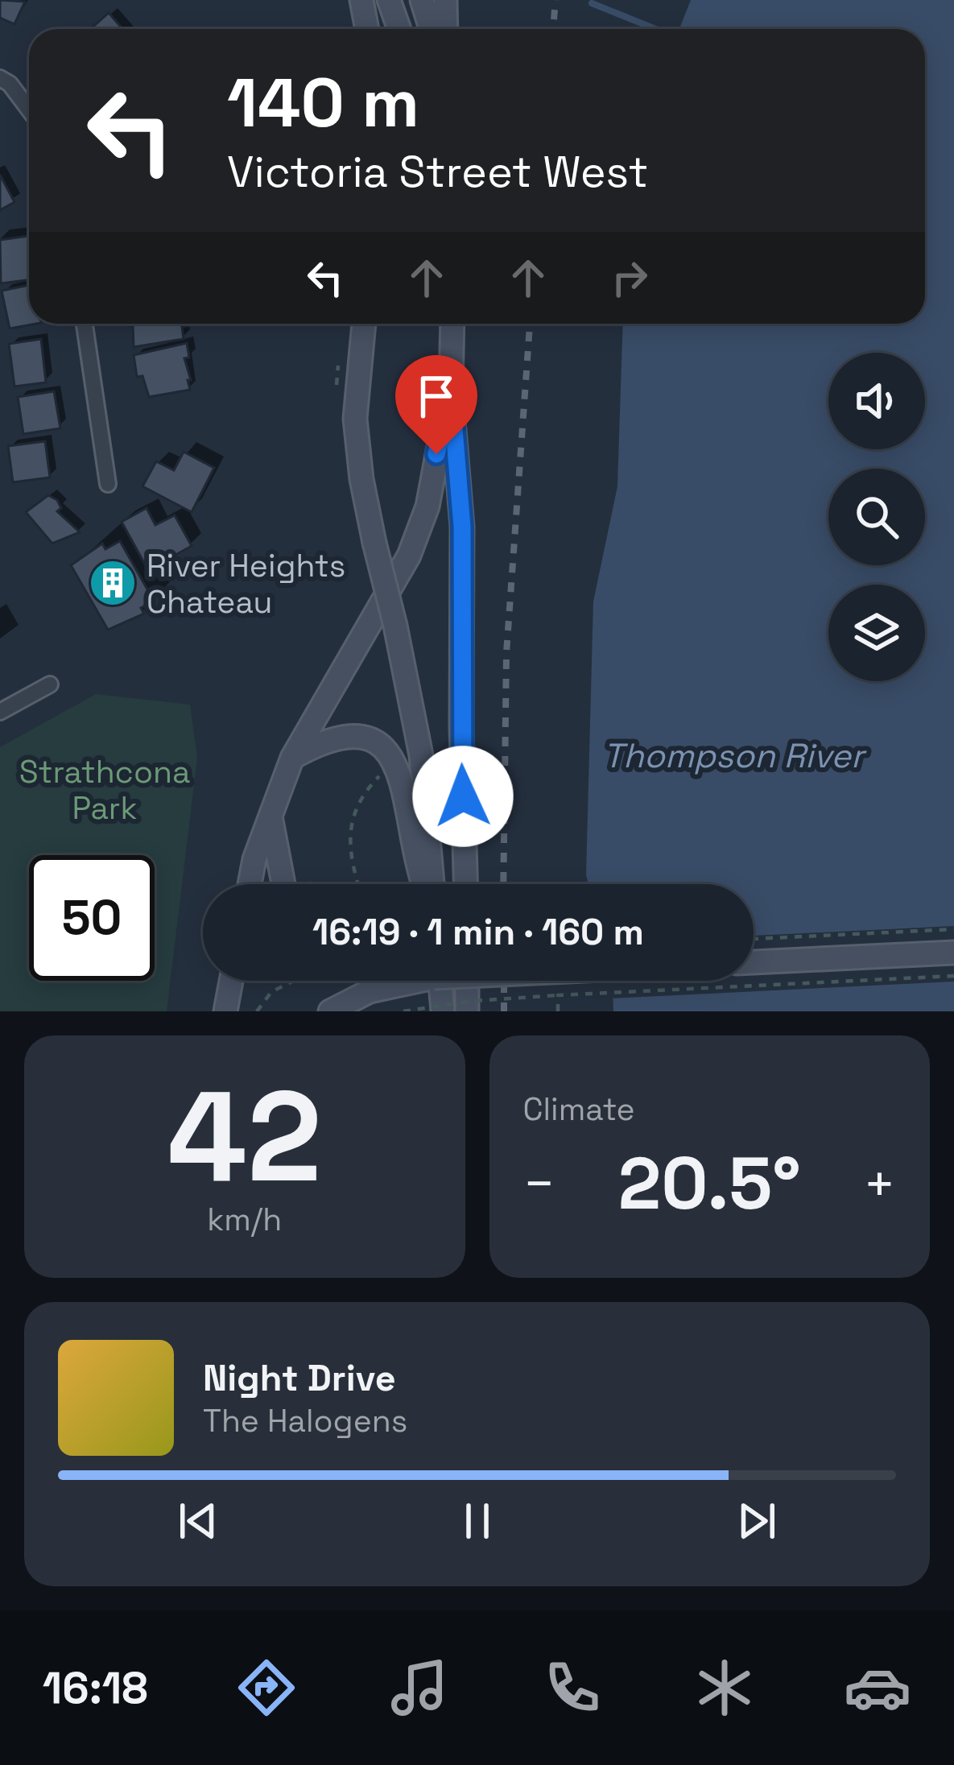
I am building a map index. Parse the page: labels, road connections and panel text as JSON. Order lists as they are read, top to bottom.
{
  "water": ["Thompson River"],
  "parks": ["Strathcona Park"],
  "places": {
    "building": ["River Heights Chateau"]
  },
  "page": {
    "turn": ["140 m", "Victoria Street West"],
    "limit": "50",
    "trip": "16:19 · 1 min · 160 m",
    "tile": [
      ["42", "km/h"],
      "Climate"
    ],
    "heat": ["−", "20.5°", "+"],
    "song": ["Night Drive", "The Halogens"],
    "tabs": "16:18"
  }
}
